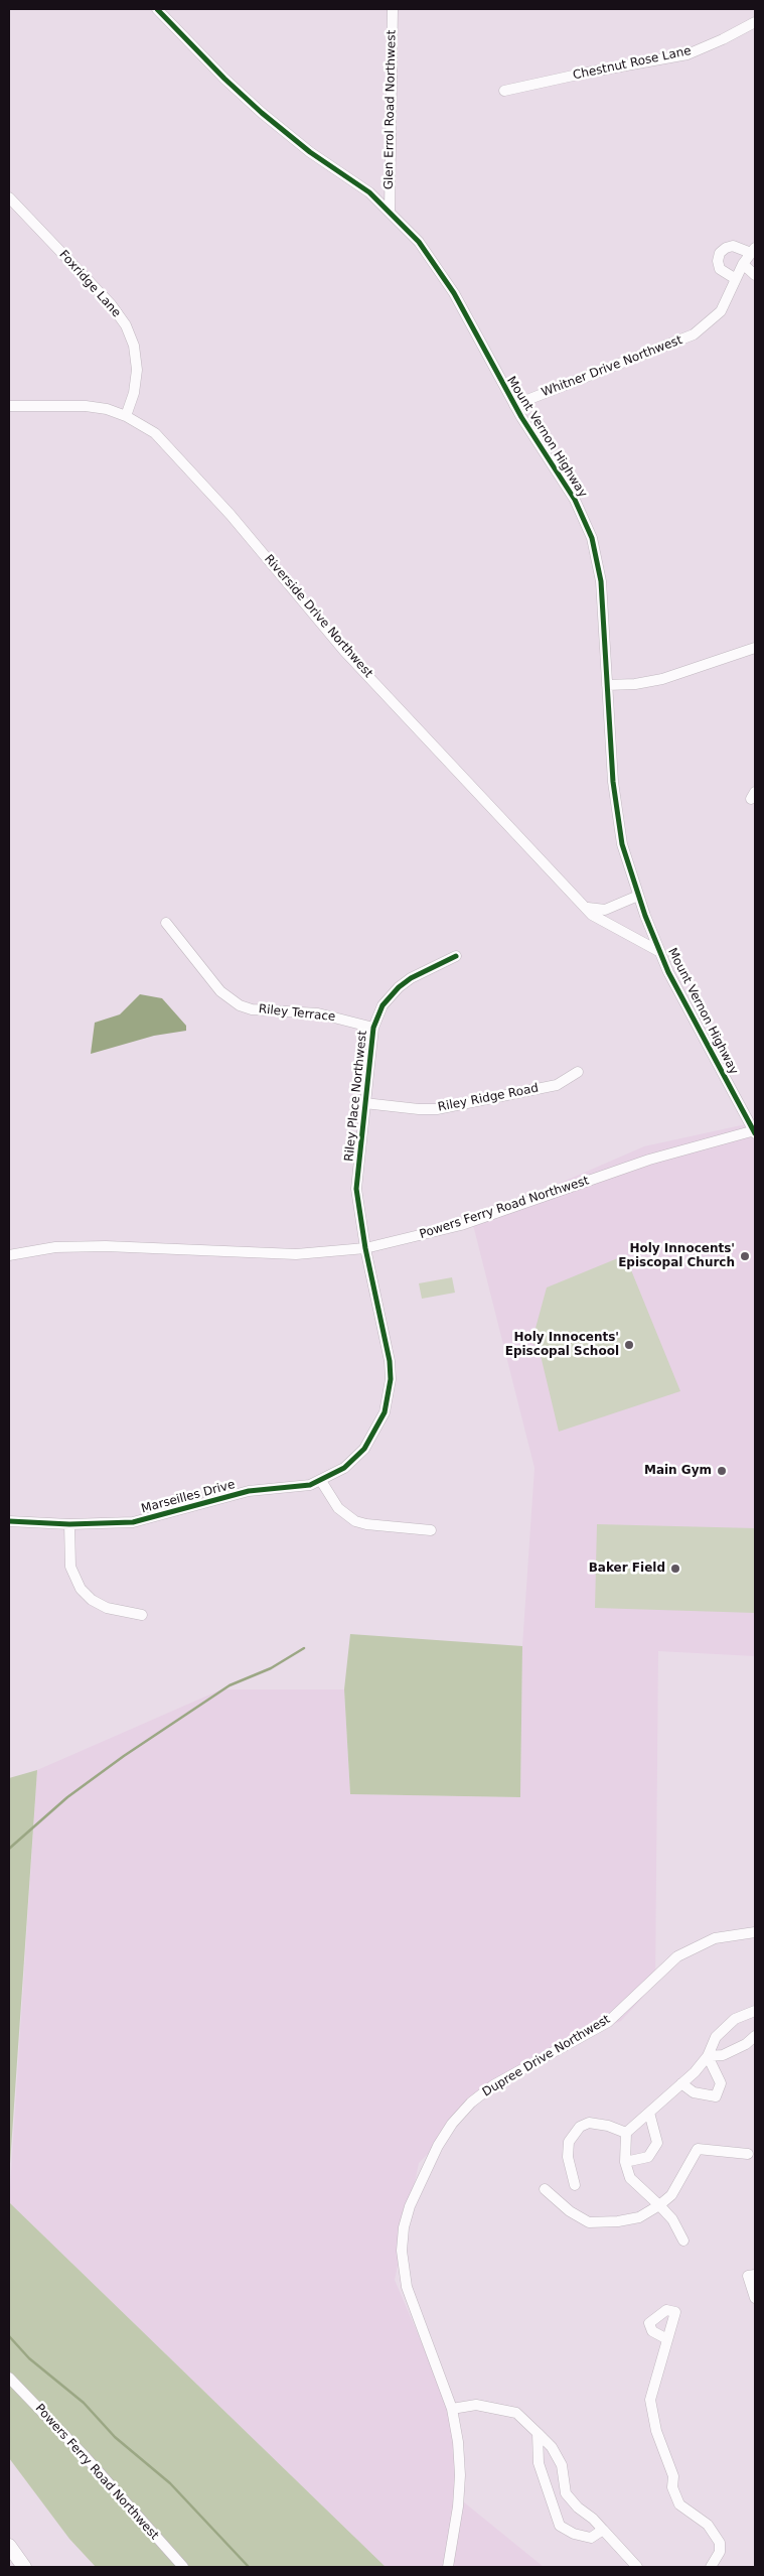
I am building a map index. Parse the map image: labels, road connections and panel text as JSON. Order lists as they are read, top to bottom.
{
  "streets": {
    "street": [
      "Chestnut Rose Lane",
      "Glen Errol Road Northwest",
      "Foxridge Lane",
      "Whitner Drive Northwest",
      "Mount Vernon Highway",
      "Riverside Drive Northwest",
      "Riley Terrace",
      "Riley Place Northwest",
      "Riley Ridge Road",
      "Powers Ferry Road Northwest",
      "Marseilles Drive",
      "Dupree Drive Northwest"
    ]
  },
  "crossings": [
    ["Glen Errol Road Northwest", "Mount Vernon Highway"],
    ["Foxridge Lane", "Riverside Drive Northwest"],
    ["Whitner Drive Northwest", "Mount Vernon Highway"],
    ["Mount Vernon Highway", "Riverside Drive Northwest"],
    ["Mount Vernon Highway", "Powers Ferry Road Northwest"],
    ["Riley Terrace", "Riley Place Northwest"],
    ["Riley Place Northwest", "Riley Ridge Road"],
    ["Riley Place Northwest", "Powers Ferry Road Northwest"],
    ["Riley Place Northwest", "Marseilles Drive"],
    ["Powers Ferry Road Northwest", "Marseilles Drive"]
  ],
  "places": [
    "Holy Innocents' Episcopal Church",
    "Holy Innocents' Episcopal School",
    "Main Gym",
    "Baker Field"
  ]
}
